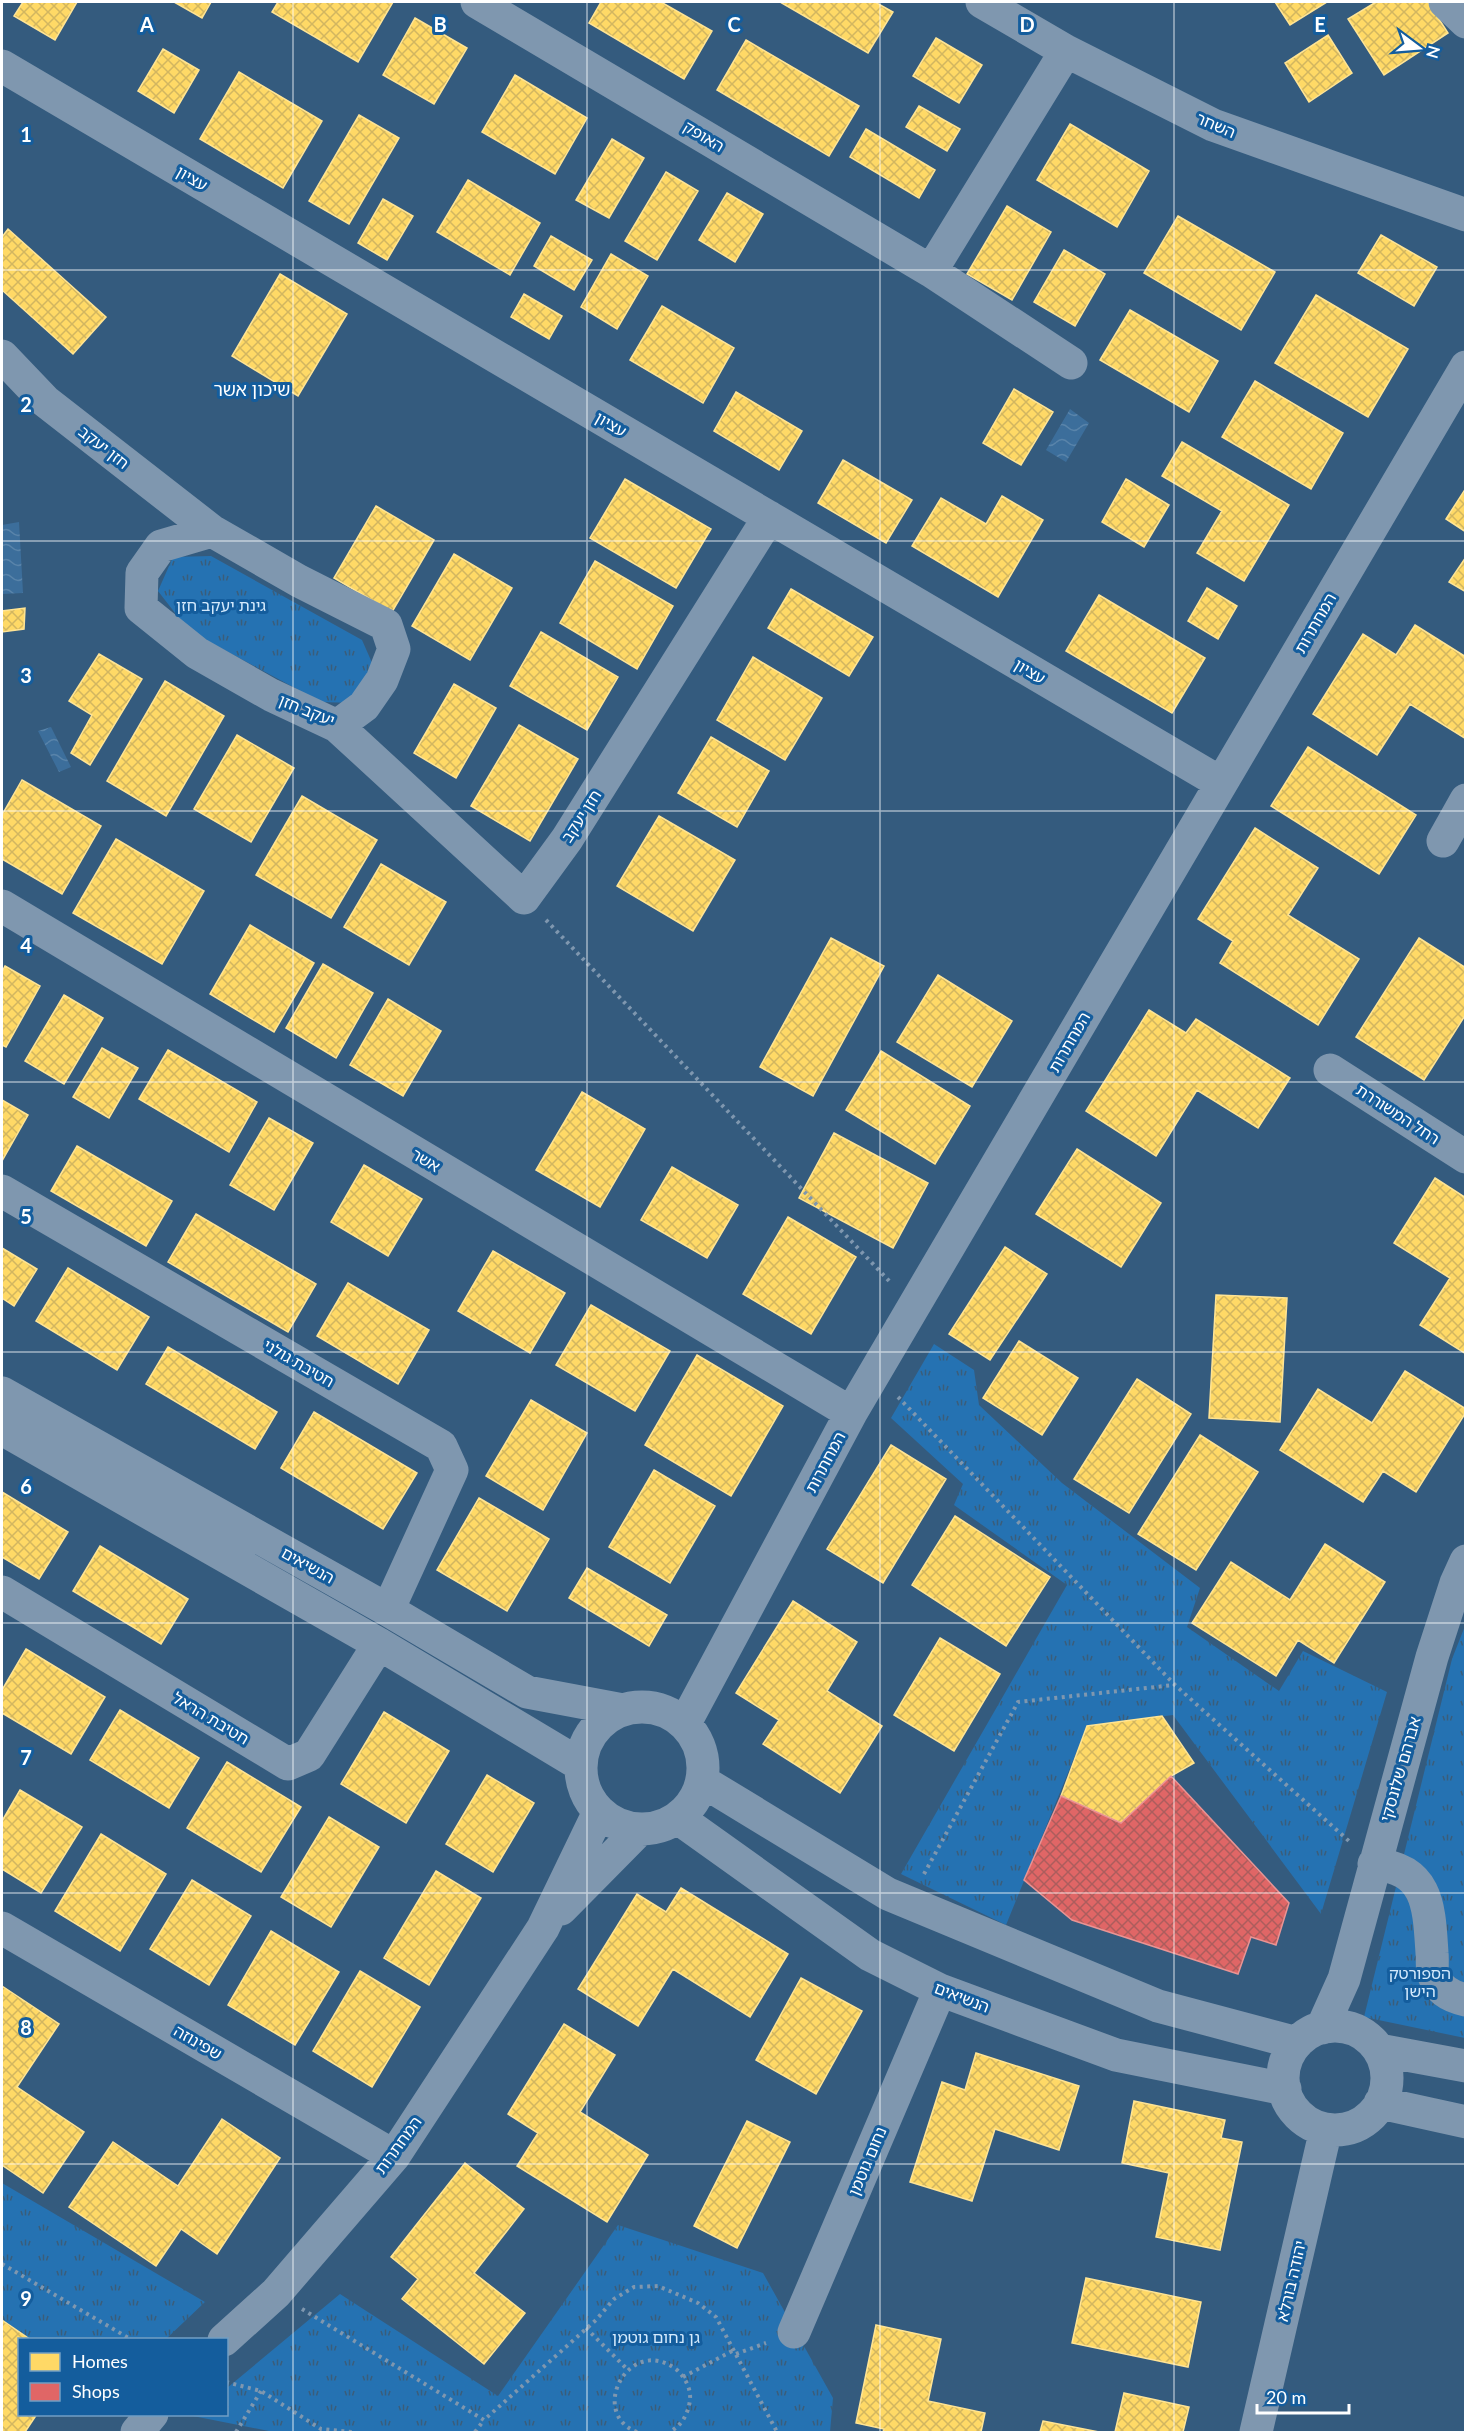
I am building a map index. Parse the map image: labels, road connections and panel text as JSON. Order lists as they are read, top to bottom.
{
  "streets": {
    "street": [
      "השחר",
      "האופק",
      "עציון",
      "חזן יעקב",
      "המחתרות",
      "יעקב חזן",
      "רחל המשוררת",
      "אשר",
      "חטיבת גולני",
      "הנשיאים",
      "חטיבת הראל",
      "אברהם שלונסקי",
      "שפינוזה",
      "נחום גוטמן",
      "יהודה בורלא"
    ]
  },
  "crossings": [
    ["עציון", "חזן יעקב"],
    ["עציון", "המחתרות"],
    ["חזן יעקב", "יעקב חזן"],
    ["המחתרות", "אשר"],
    ["המחתרות", "הנשיאים"],
    ["המחתרות", "שפינוזה"],
    ["חטיבת גולני", "הנשיאים"],
    ["הנשיאים", "חטיבת הראל"],
    ["הנשיאים", "אברהם שלונסקי"],
    ["הנשיאים", "נחום גוטמן"],
    ["הנשיאים", "יהודה בורלא"],
    ["אברהם שלונסקי", "יהודה בורלא"]
  ],
  "districts": ["שיכון אשר"],
  "parks": ["גינת יעקב חזן", "הספורטק הישן", "גן נחום גוטמן"],
  "legend": ["Homes", "Shops"],
  "scale_bar": "20 m",
  "north": "right",
  "grid": {
    "columns": [
      "A",
      "B",
      "C",
      "D",
      "E"
    ],
    "rows": [
      "1",
      "2",
      "3",
      "4",
      "5",
      "6",
      "7",
      "8",
      "9"
    ]
  }
}
